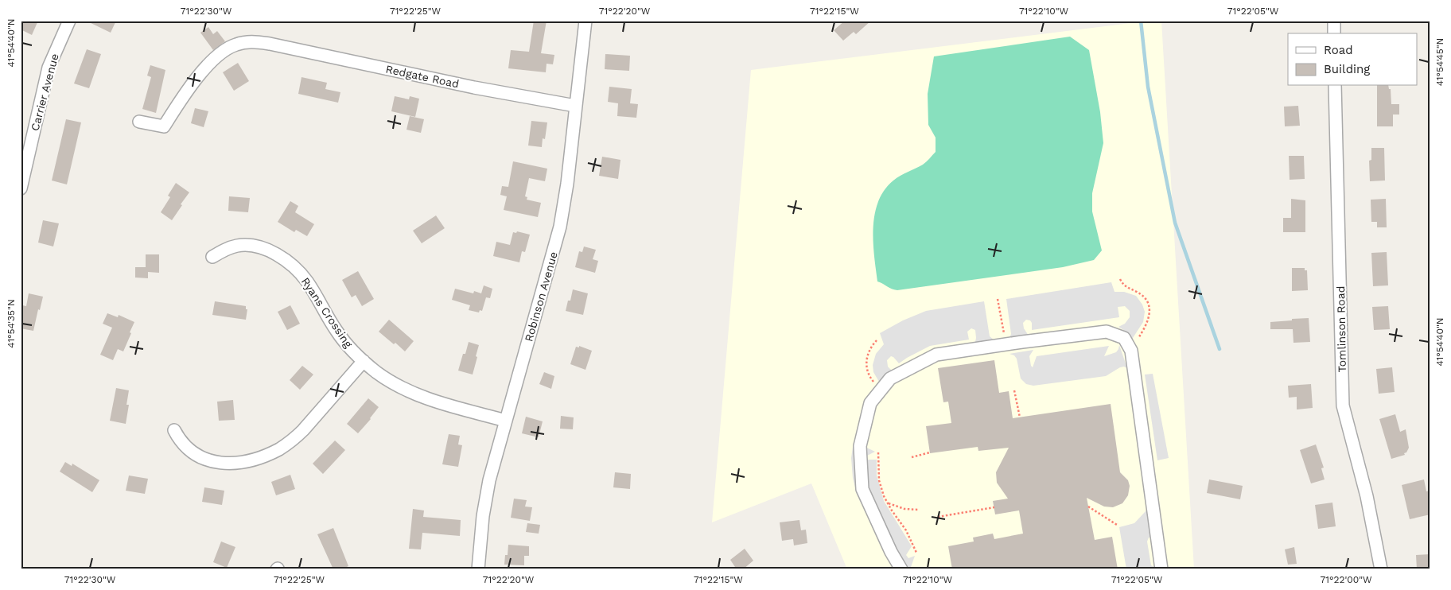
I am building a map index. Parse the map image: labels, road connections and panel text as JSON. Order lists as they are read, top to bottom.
{
  "streets": {
    "street": [
      "Redgate Road",
      "Carrier Avenue",
      "Robinson Avenue",
      "Ryans Crossing",
      "Tomlinson Road"
    ]
  },
  "crossings": [
    ["Redgate Road", "Robinson Avenue"],
    ["Robinson Avenue", "Ryans Crossing"]
  ],
  "legend": ["Road", "Building"],
  "coordinates": [
    "71°22'30\"W",
    "71°22'25\"W",
    "71°22'20\"W",
    "71°22'15\"W",
    "71°22'10\"W",
    "71°22'05\"W",
    "41°54'40\"N",
    "41°54'45\"N",
    "41°54'35\"N",
    "71°22'00\"W"
  ]
}
